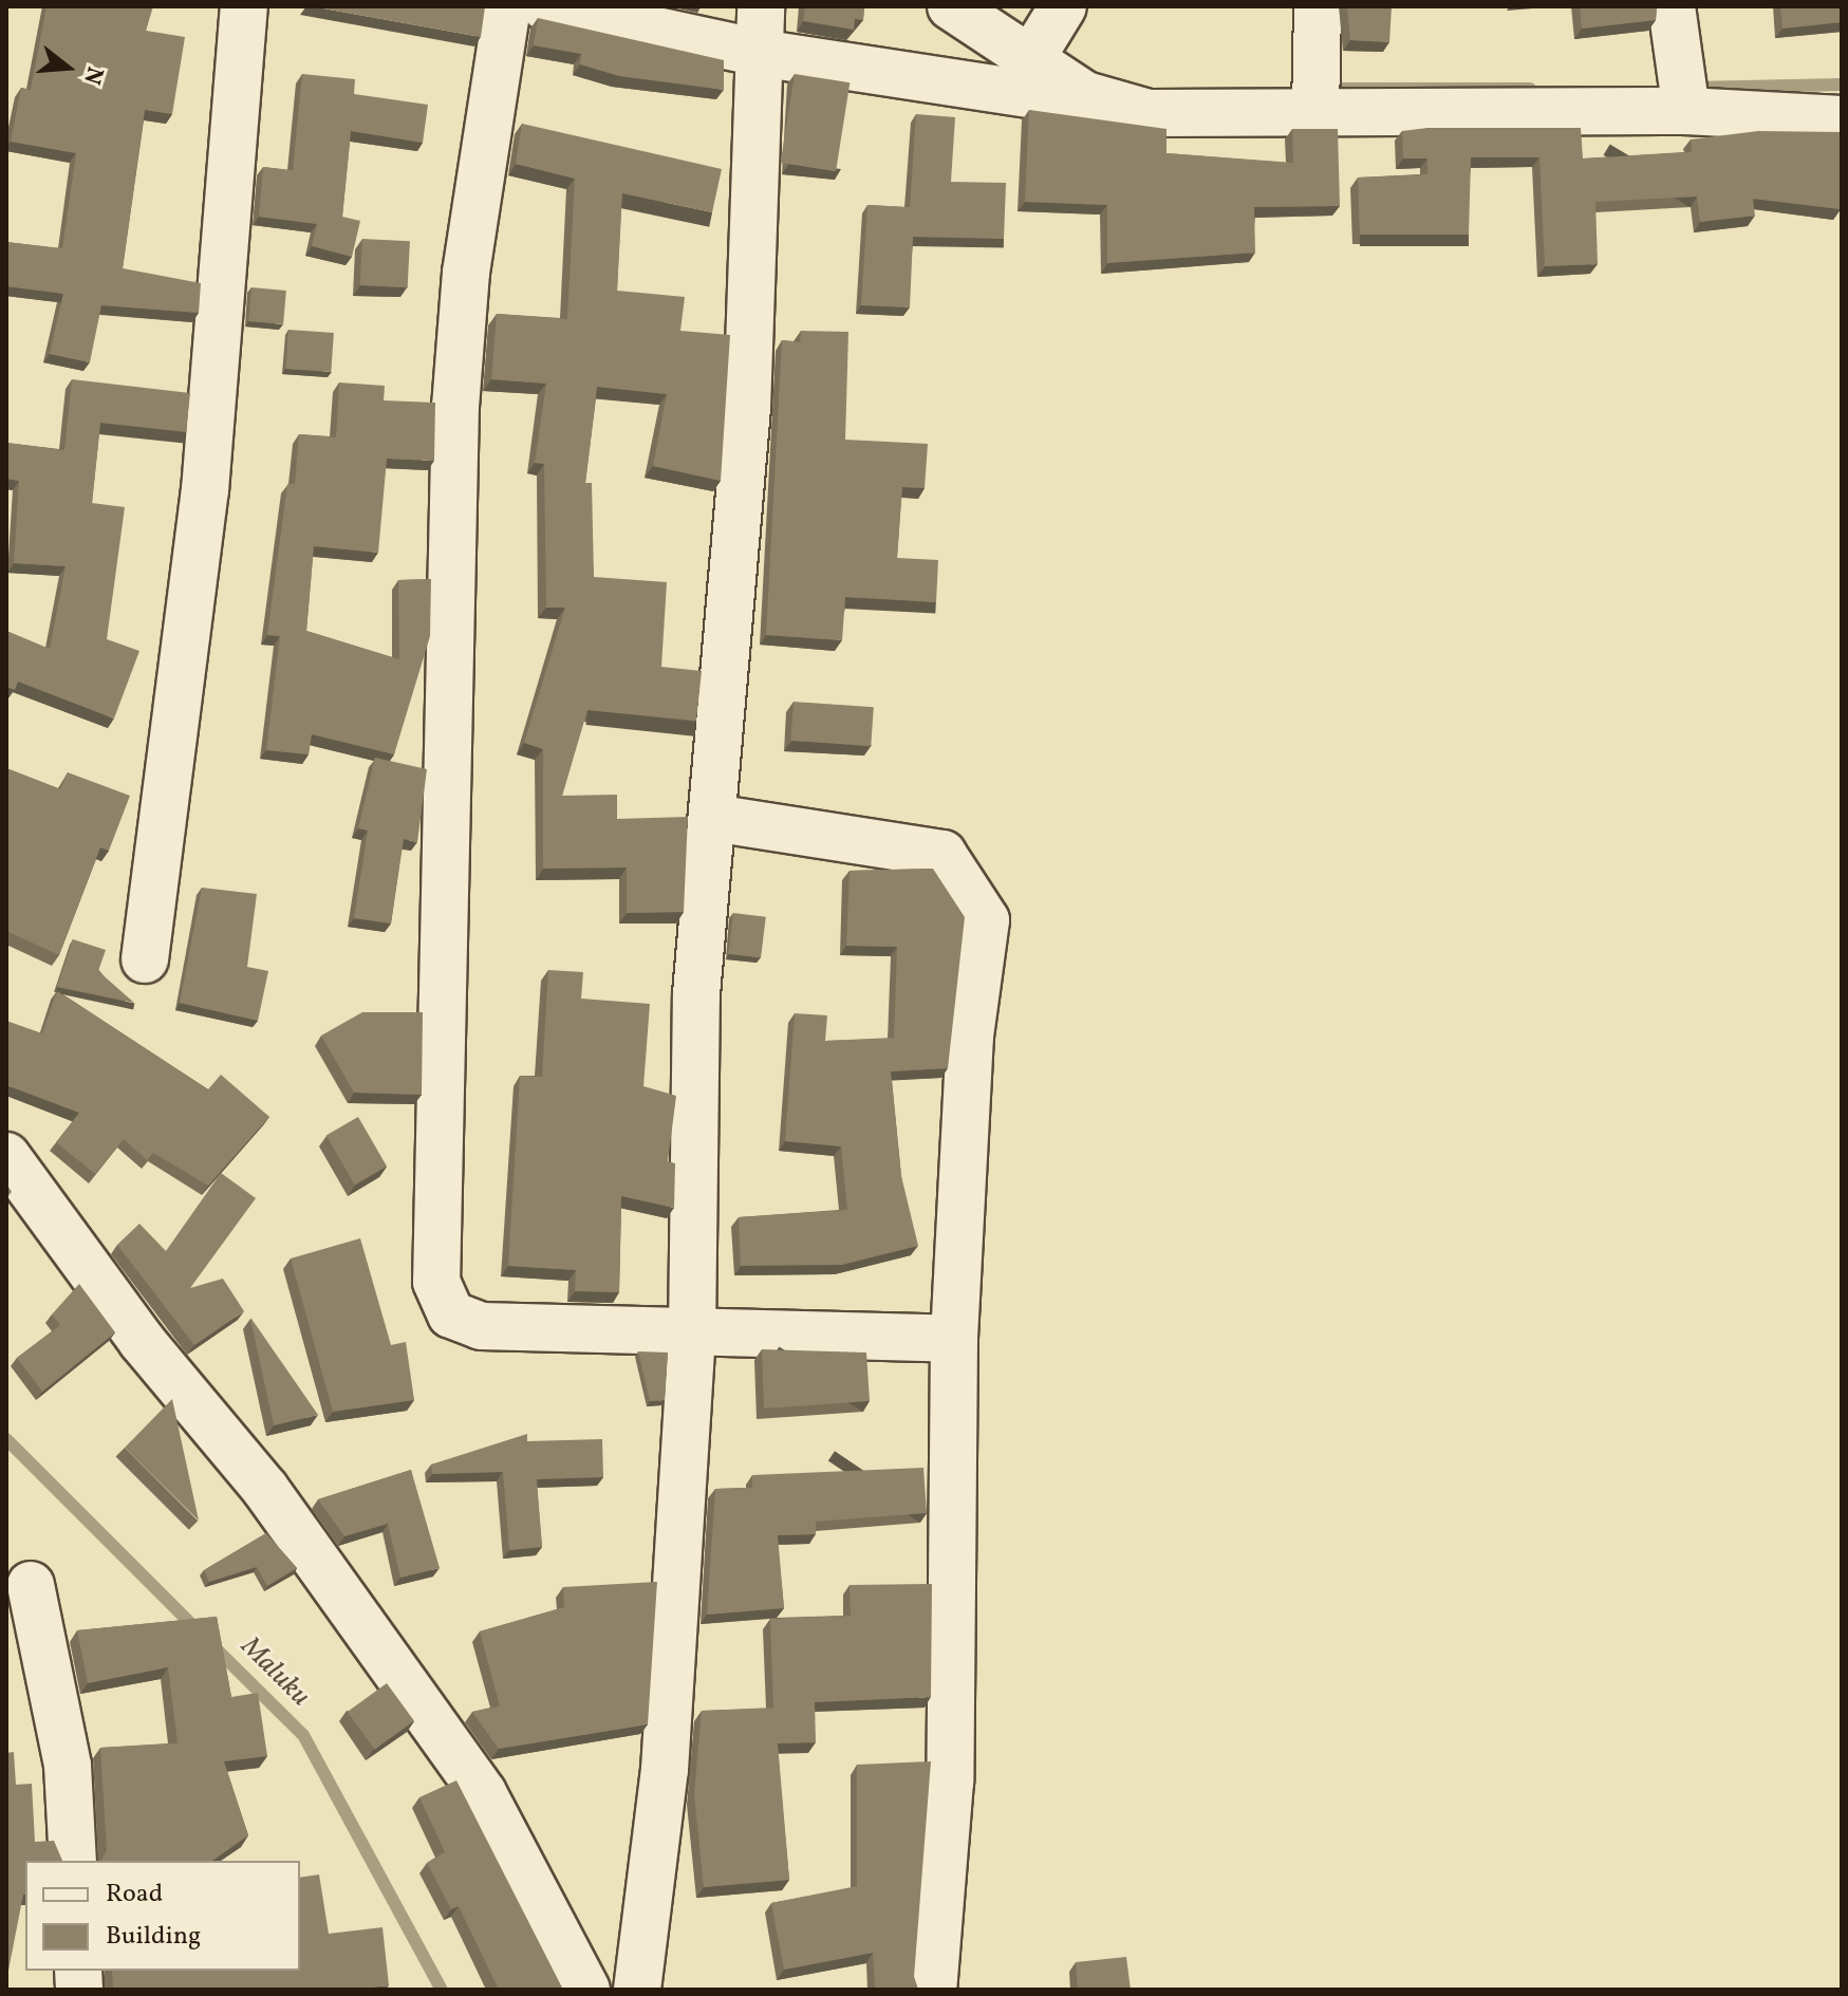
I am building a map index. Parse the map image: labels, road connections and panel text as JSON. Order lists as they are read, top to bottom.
{
  "water": ["Maluku"],
  "legend": ["Road", "Building"],
  "north": "right"
}
